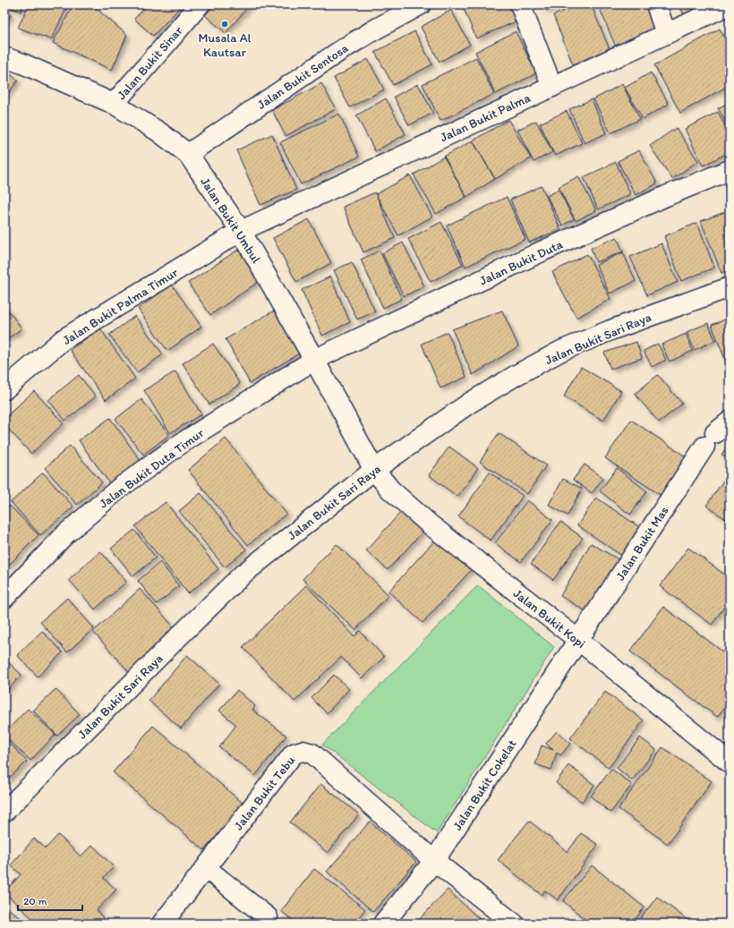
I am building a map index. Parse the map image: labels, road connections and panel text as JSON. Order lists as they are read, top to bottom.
{
  "streets": {
    "street": [
      "Jalan Bukit Sinar",
      "Jalan Bukit Sentosa",
      "Jalan Bukit Palma",
      "Jalan Bukit Umbul",
      "Jalan Bukit Duta",
      "Jalan Bukit Palma Timur",
      "Jalan Bukit Sari Raya",
      "Jalan Bukit Duta Timur",
      "Jalan Bukit Mas",
      "Jalan Bukit Kopi",
      "Jalan Bukit Cokelat",
      "Jalan Bukit Tebu"
    ]
  },
  "crossings": [
    ["Jalan Bukit Sinar", "Jalan Bukit Umbul"],
    ["Jalan Bukit Sentosa", "Jalan Bukit Umbul"],
    ["Jalan Bukit Palma", "Jalan Bukit Umbul"],
    ["Jalan Bukit Palma", "Jalan Bukit Palma Timur"],
    ["Jalan Bukit Umbul", "Jalan Bukit Duta"],
    ["Jalan Bukit Umbul", "Jalan Bukit Palma Timur"],
    ["Jalan Bukit Umbul", "Jalan Bukit Sari Raya"],
    ["Jalan Bukit Umbul", "Jalan Bukit Duta Timur"],
    ["Jalan Bukit Umbul", "Jalan Bukit Kopi"],
    ["Jalan Bukit Duta", "Jalan Bukit Duta Timur"],
    ["Jalan Bukit Sari Raya", "Jalan Bukit Kopi"],
    ["Jalan Bukit Mas", "Jalan Bukit Kopi"],
    ["Jalan Bukit Mas", "Jalan Bukit Cokelat"],
    ["Jalan Bukit Kopi", "Jalan Bukit Cokelat"],
    ["Jalan Bukit Cokelat", "Jalan Bukit Tebu"]
  ],
  "places": ["Musala Al Kautsar"],
  "scale_bar": "20 m"
}
